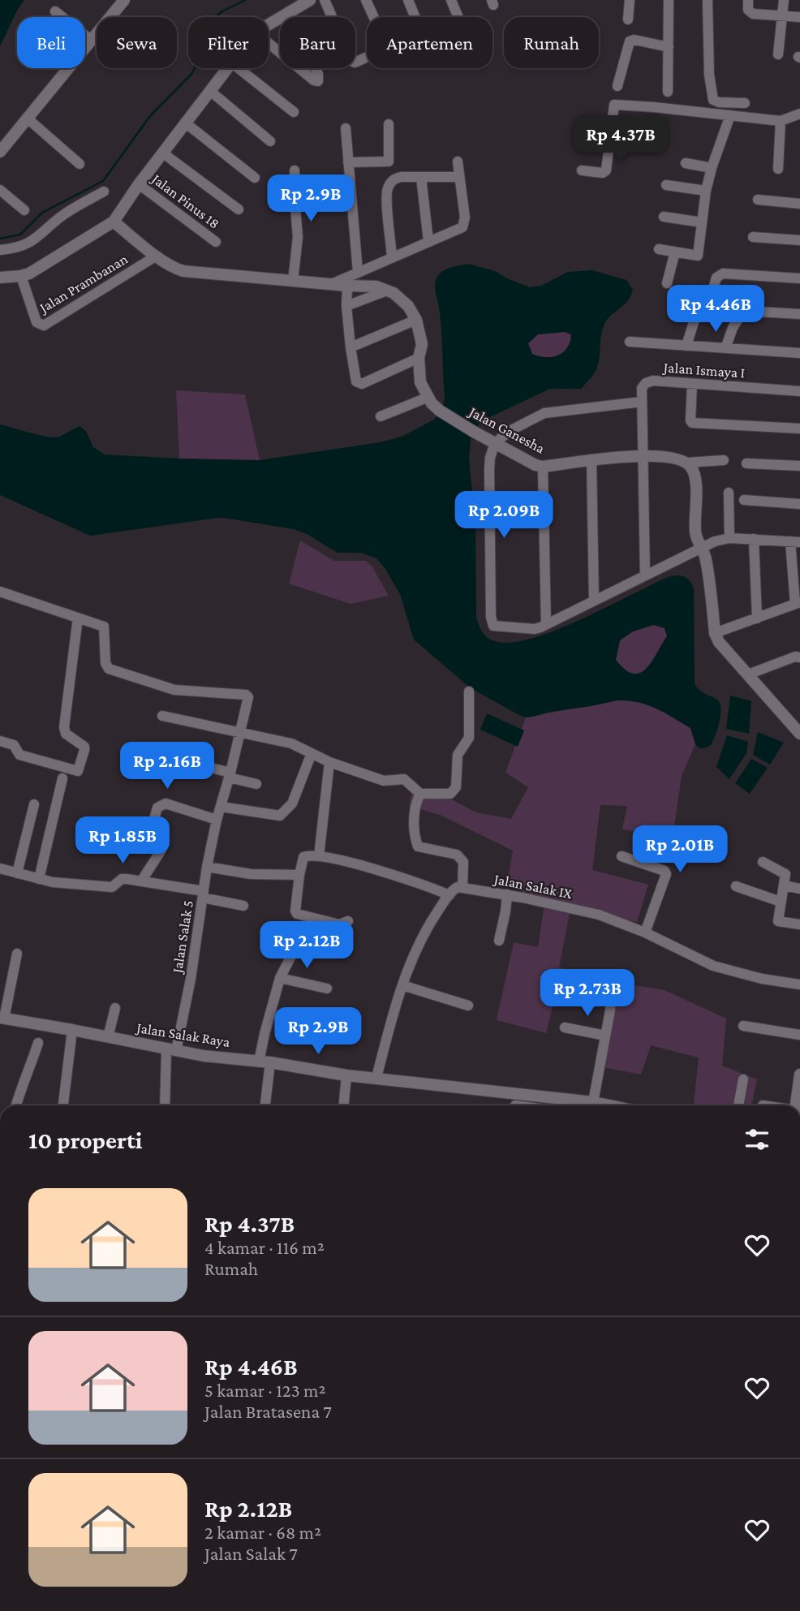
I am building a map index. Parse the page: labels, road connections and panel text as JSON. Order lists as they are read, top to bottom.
{
  "streets": {
    "street": [
      "Jalan Pinus 18",
      "Jalan Prambanan",
      "Jalan Ismaya I",
      "Jalan Ganesha",
      "Jalan Salak IX",
      "Jalan Salak 5",
      "Jalan Salak Raya"
    ]
  },
  "crossings": [
    ["Jalan Salak 5", "Jalan Salak Raya"]
  ],
  "page": {
    "chip": [
      "Beli",
      "Sewa",
      "Filter",
      "Baru",
      "Apartemen",
      "Rumah"
    ],
    "price": [
      "Rp 4.37B",
      "Rp 2.9B",
      "Rp 4.46B",
      "Rp 2.09B",
      "Rp 2.16B",
      "Rp 1.85B",
      "Rp 2.01B",
      "Rp 2.12B",
      "Rp 2.73B",
      "Rp 2.9B"
    ],
    "heading": "10 properti",
    "list": [
      {
        "name": "Rp 4.37B",
        "note": "4 kamar · 116 m² · Rumah"
      },
      {
        "name": "Rp 4.46B",
        "note": "5 kamar · 123 m² · Jalan Bratasena 7"
      },
      {
        "name": "Rp 2.12B",
        "note": "2 kamar · 68 m² · Jalan Salak 7"
      }
    ]
  }
}
